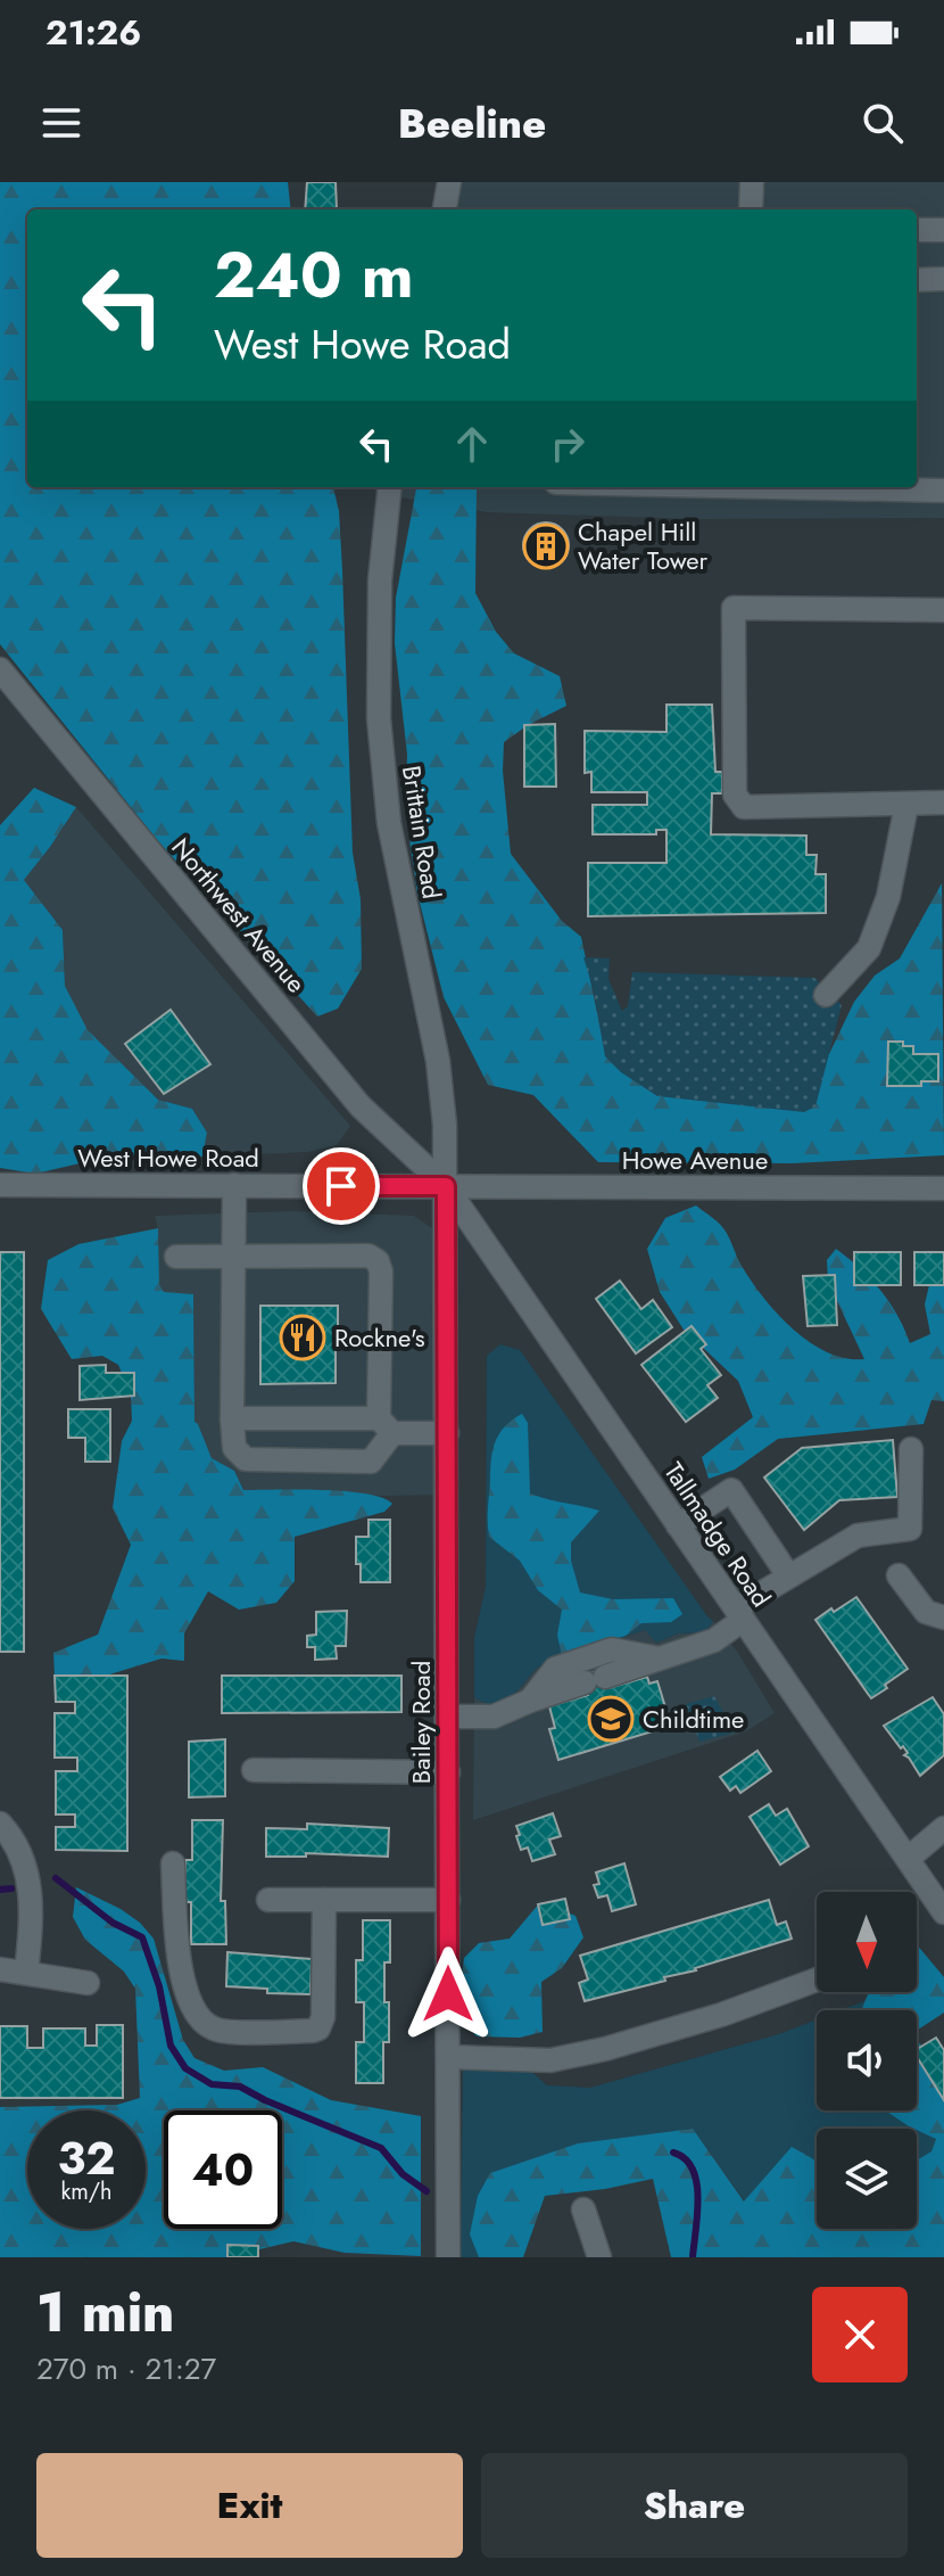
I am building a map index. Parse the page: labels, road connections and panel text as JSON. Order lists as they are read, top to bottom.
{
  "streets": {
    "street": [
      "Brittain Road",
      "Northwest Avenue",
      "West Howe Road",
      "Howe Avenue",
      "Tallmadge Road",
      "Bailey Road"
    ]
  },
  "crossings": [
    ["Brittain Road", "Northwest Avenue"],
    ["Brittain Road", "West Howe Road"],
    ["Brittain Road", "Howe Avenue"],
    ["Brittain Road", "Tallmadge Road"],
    ["Brittain Road", "Bailey Road"],
    ["Northwest Avenue", "West Howe Road"],
    ["Northwest Avenue", "Howe Avenue"],
    ["Northwest Avenue", "Tallmadge Road"],
    ["Northwest Avenue", "Bailey Road"],
    ["West Howe Road", "Howe Avenue"],
    ["West Howe Road", "Tallmadge Road"],
    ["West Howe Road", "Bailey Road"],
    ["Howe Avenue", "Tallmadge Road"],
    ["Howe Avenue", "Bailey Road"],
    ["Tallmadge Road", "Bailey Road"]
  ],
  "places": {
    "building": ["Chapel Hill Water Tower"],
    "restaurant": ["Rockne's"],
    "school or university": ["Childtime"]
  },
  "north": "bottom",
  "page": {
    "status": "21:26",
    "header": "Beeline",
    "turn": ["240 m", "West Howe Road"],
    "speed": "32 km/h",
    "limit": "40",
    "heading": ["1 min", "270 m · 21:27"],
    "buttons": ["Exit", "Share"]
  }
}
